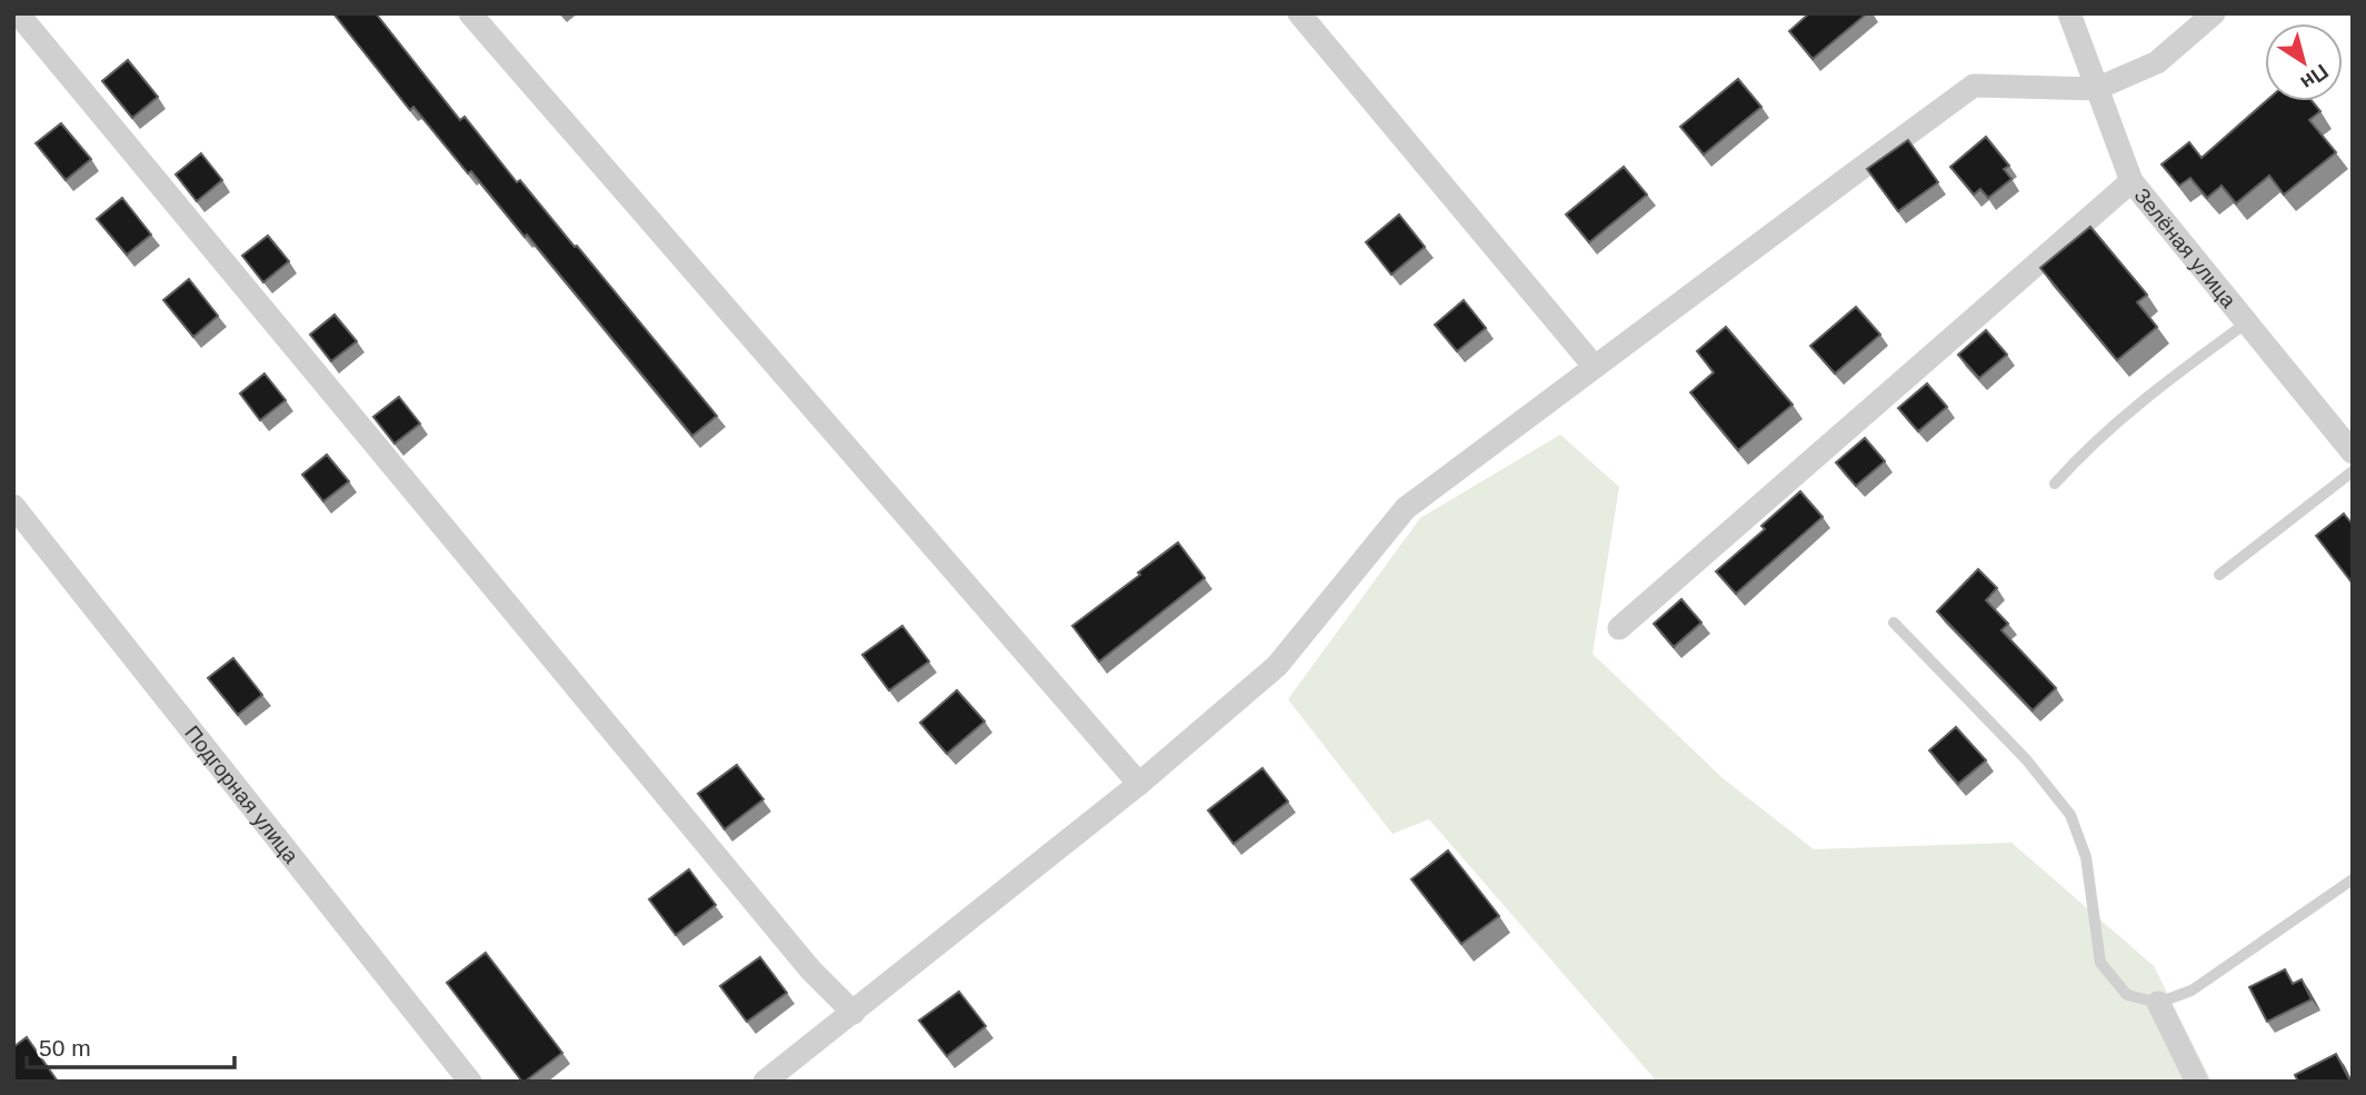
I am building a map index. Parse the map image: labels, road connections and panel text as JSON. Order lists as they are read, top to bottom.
{
  "streets": {
    "street": ["Зелёная улица", "Подгорная улица"]
  },
  "scale_bar": "50 m",
  "north": "bottom right"
}
